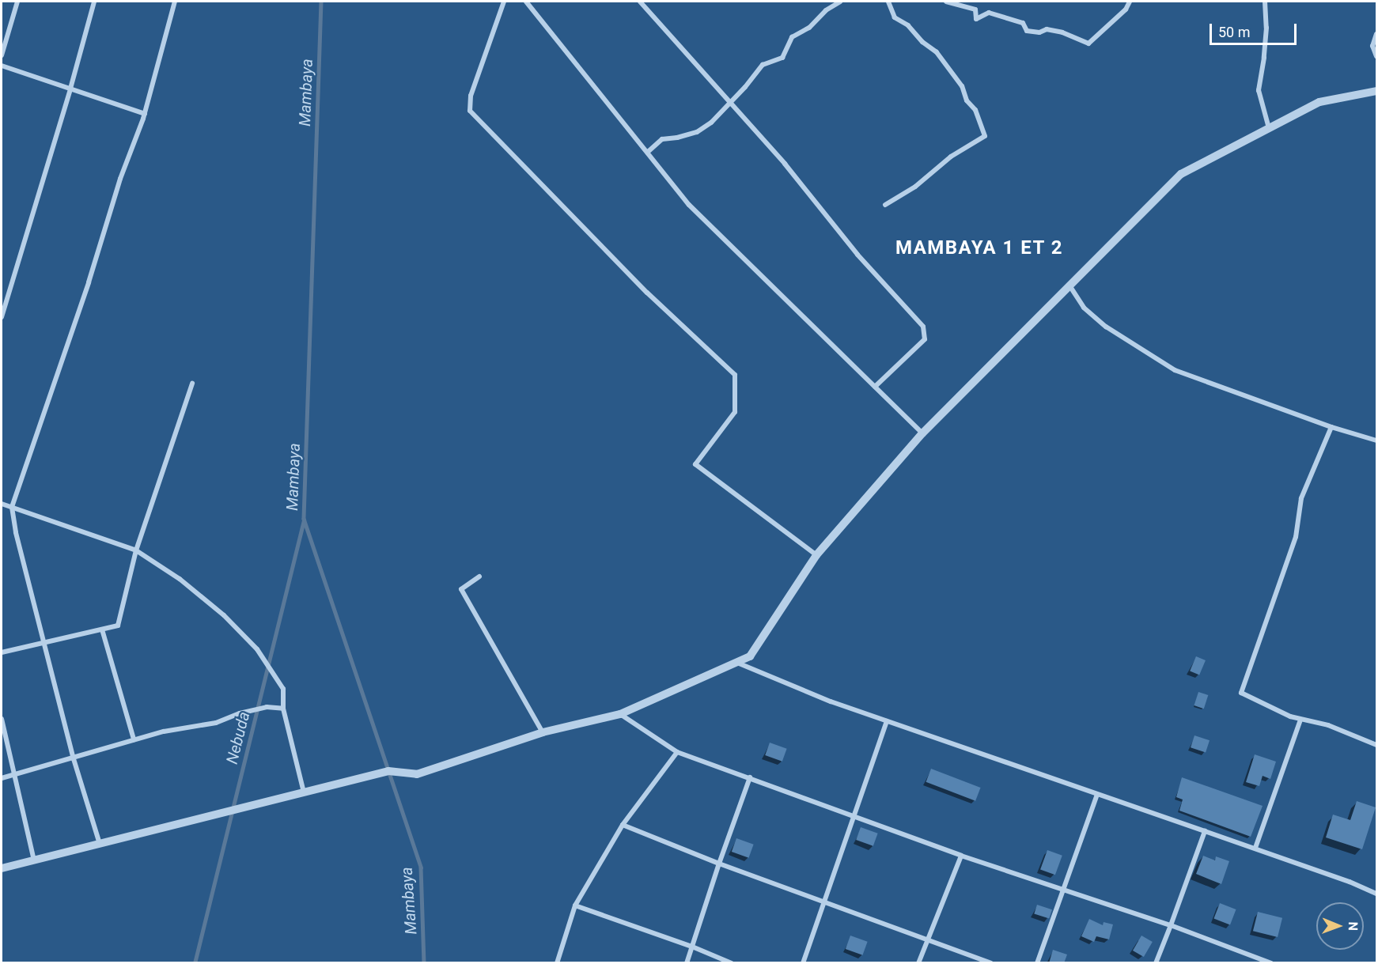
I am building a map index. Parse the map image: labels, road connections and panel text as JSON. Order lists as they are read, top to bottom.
{
  "districts": ["MAMBAYA 1 ET 2"],
  "water": ["Mambaya", "Nebuda"],
  "scale_bar": "50 m",
  "north": "right"
}
